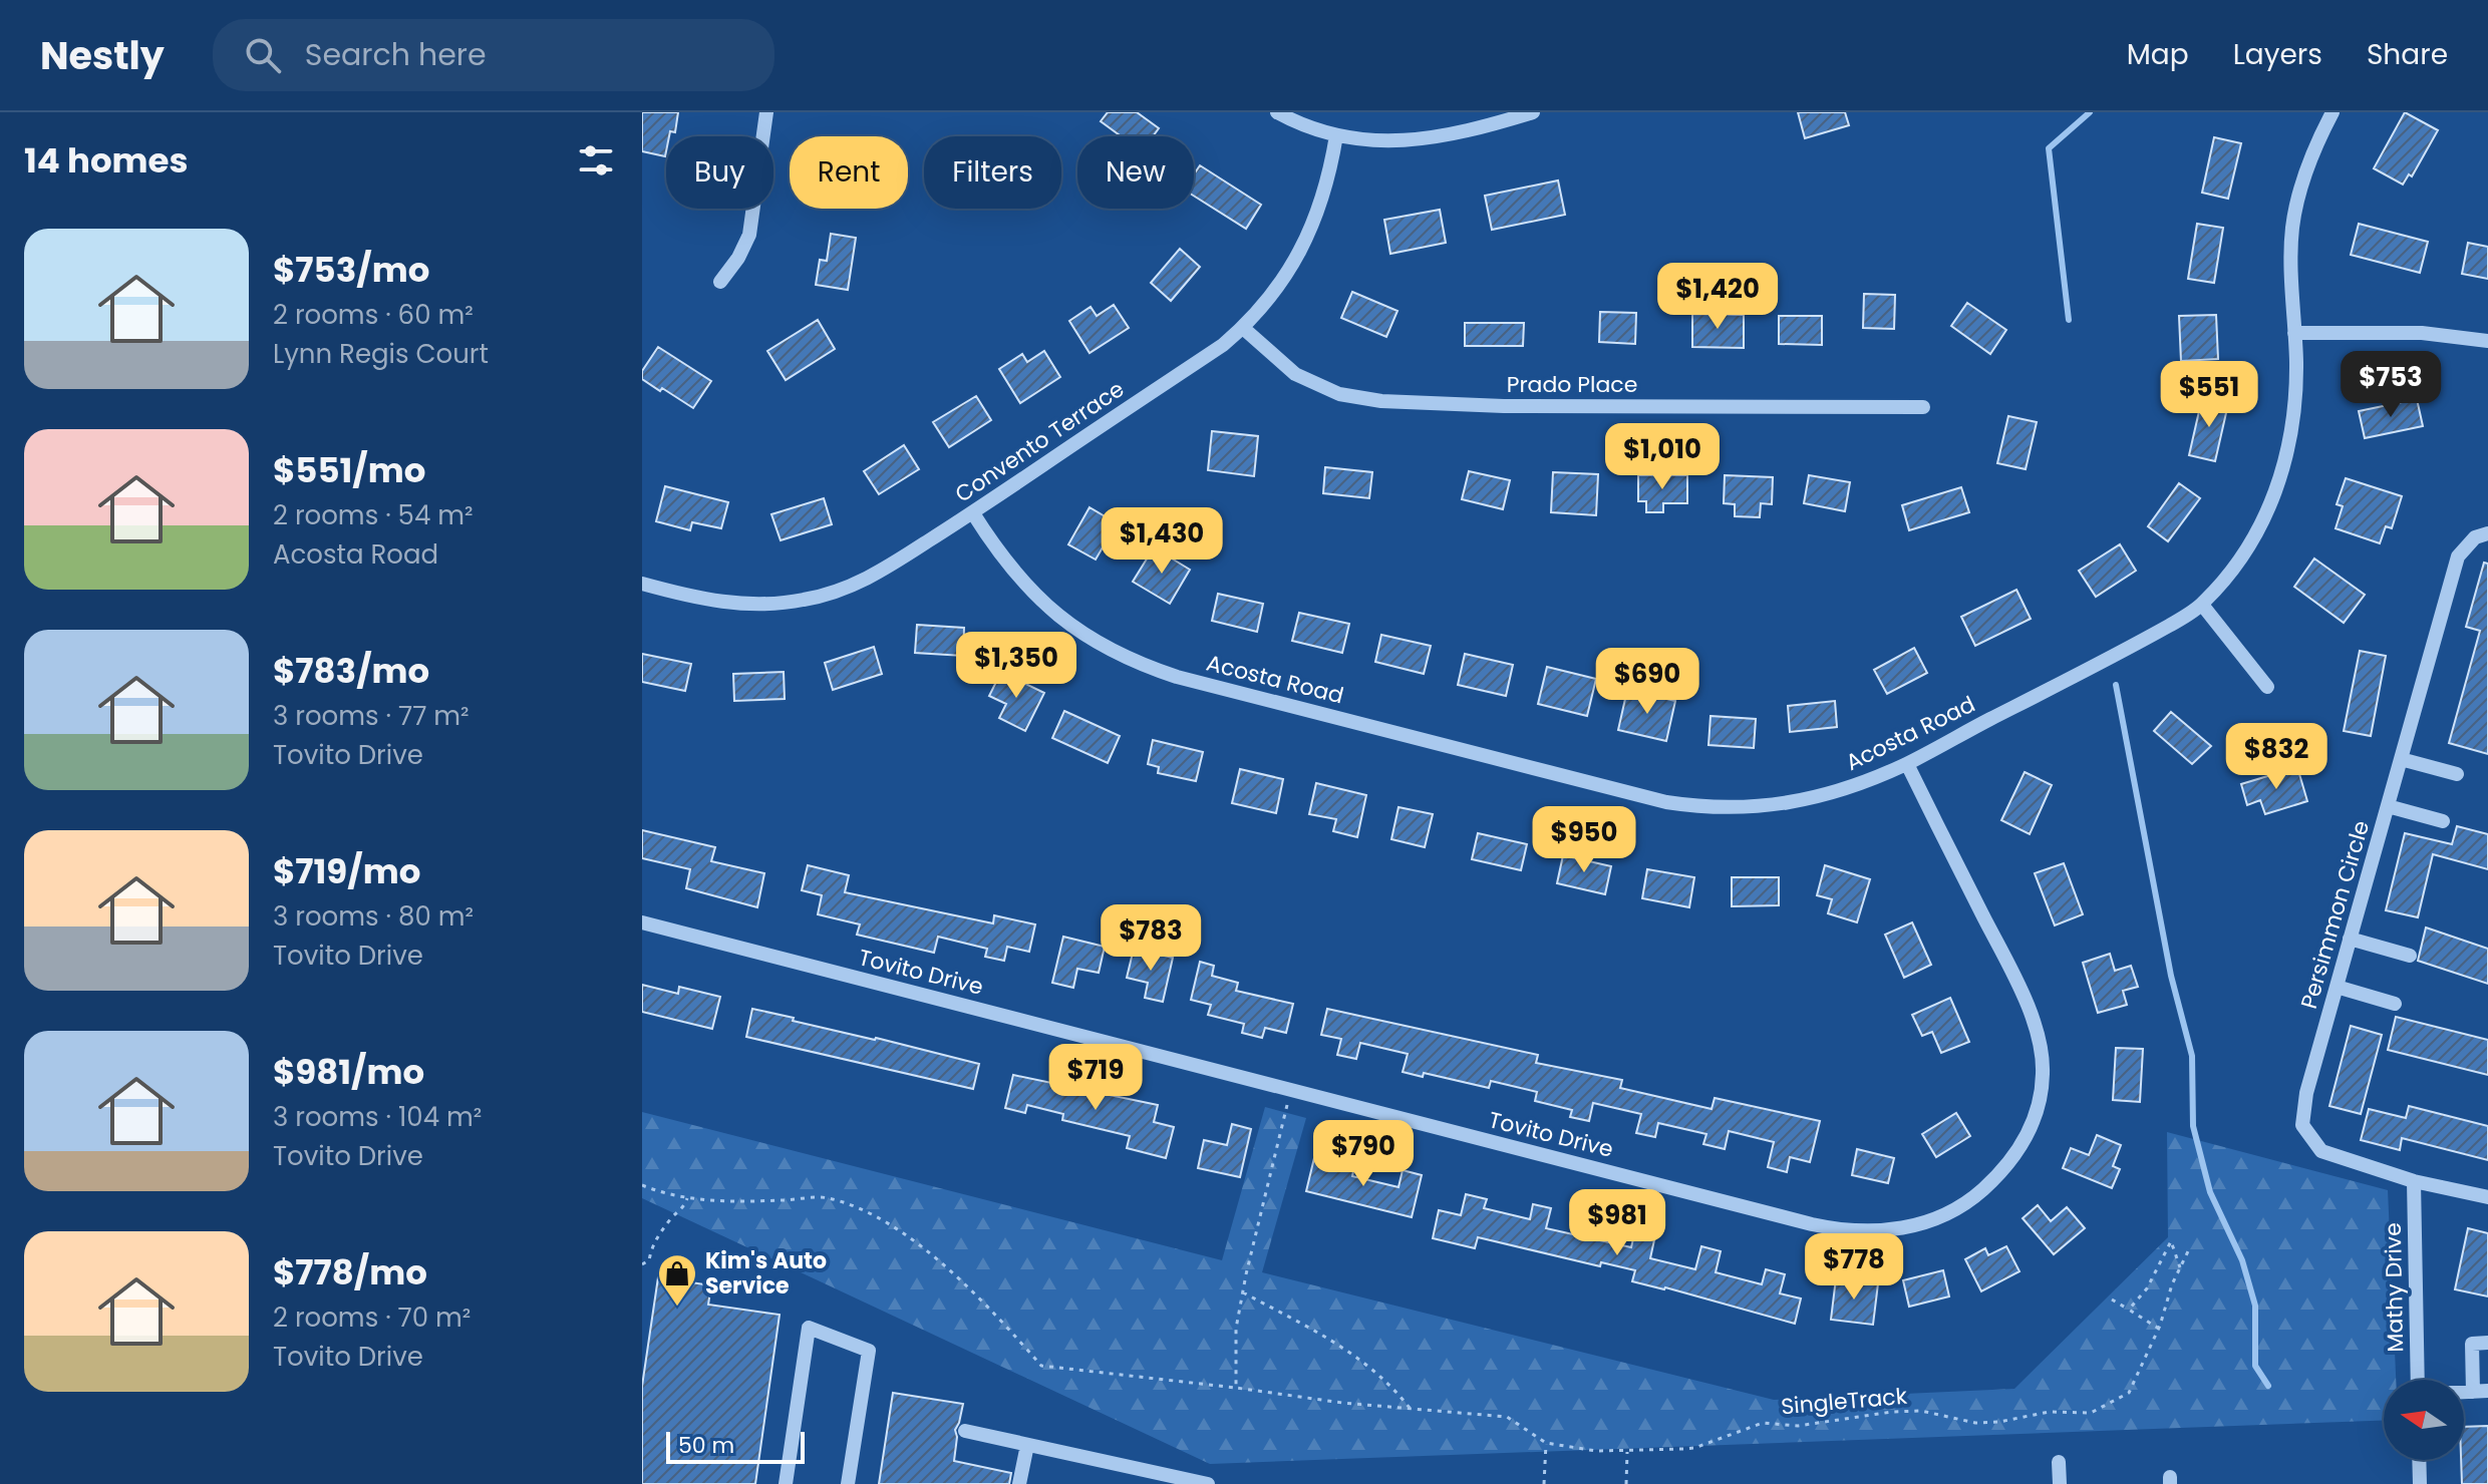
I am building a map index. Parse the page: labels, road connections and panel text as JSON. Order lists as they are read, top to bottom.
{
  "streets": {
    "street": [
      "Prado Place",
      "Convento Terrace",
      "Acosta Road",
      "Persimmon Circle",
      "Tovito Drive",
      "Mathy Drive"
    ],
    "path": ["SingleTrack"]
  },
  "crossings": [
    ["Prado Place", "Convento Terrace"],
    ["Convento Terrace", "Acosta Road"],
    ["Acosta Road", "Tovito Drive"],
    ["Persimmon Circle", "Mathy Drive"]
  ],
  "places": {
    "shop": ["Kim's Auto Service"]
  },
  "scale_bar": "50 m",
  "north": "left",
  "page": {
    "header": "Nestly",
    "search": "Search here",
    "nav": ["Map", "Layers", "Share"],
    "heading": "14 homes",
    "chip": [
      "Buy",
      "Rent",
      "Filters",
      "New"
    ],
    "list": [
      {
        "name": "$753/mo",
        "note": "2 rooms · 60 m² · Lynn Regis Court"
      },
      {
        "name": "$551/mo",
        "note": "2 rooms · 54 m² · Acosta Road"
      },
      {
        "name": "$783/mo",
        "note": "3 rooms · 77 m² · Tovito Drive"
      },
      {
        "name": "$719/mo",
        "note": "3 rooms · 80 m² · Tovito Drive"
      },
      {
        "name": "$981/mo",
        "note": "3 rooms · 104 m² · Tovito Drive"
      },
      {
        "name": "$778/mo",
        "note": "2 rooms · 70 m² · Tovito Drive"
      }
    ],
    "price": [
      "$1,420",
      "$753",
      "$551",
      "$1,010",
      "$1,430",
      "$1,350",
      "$690",
      "$832",
      "$950",
      "$783",
      "$719",
      "$790",
      "$981",
      "$778"
    ],
    "scale": "50 m"
  }
}
